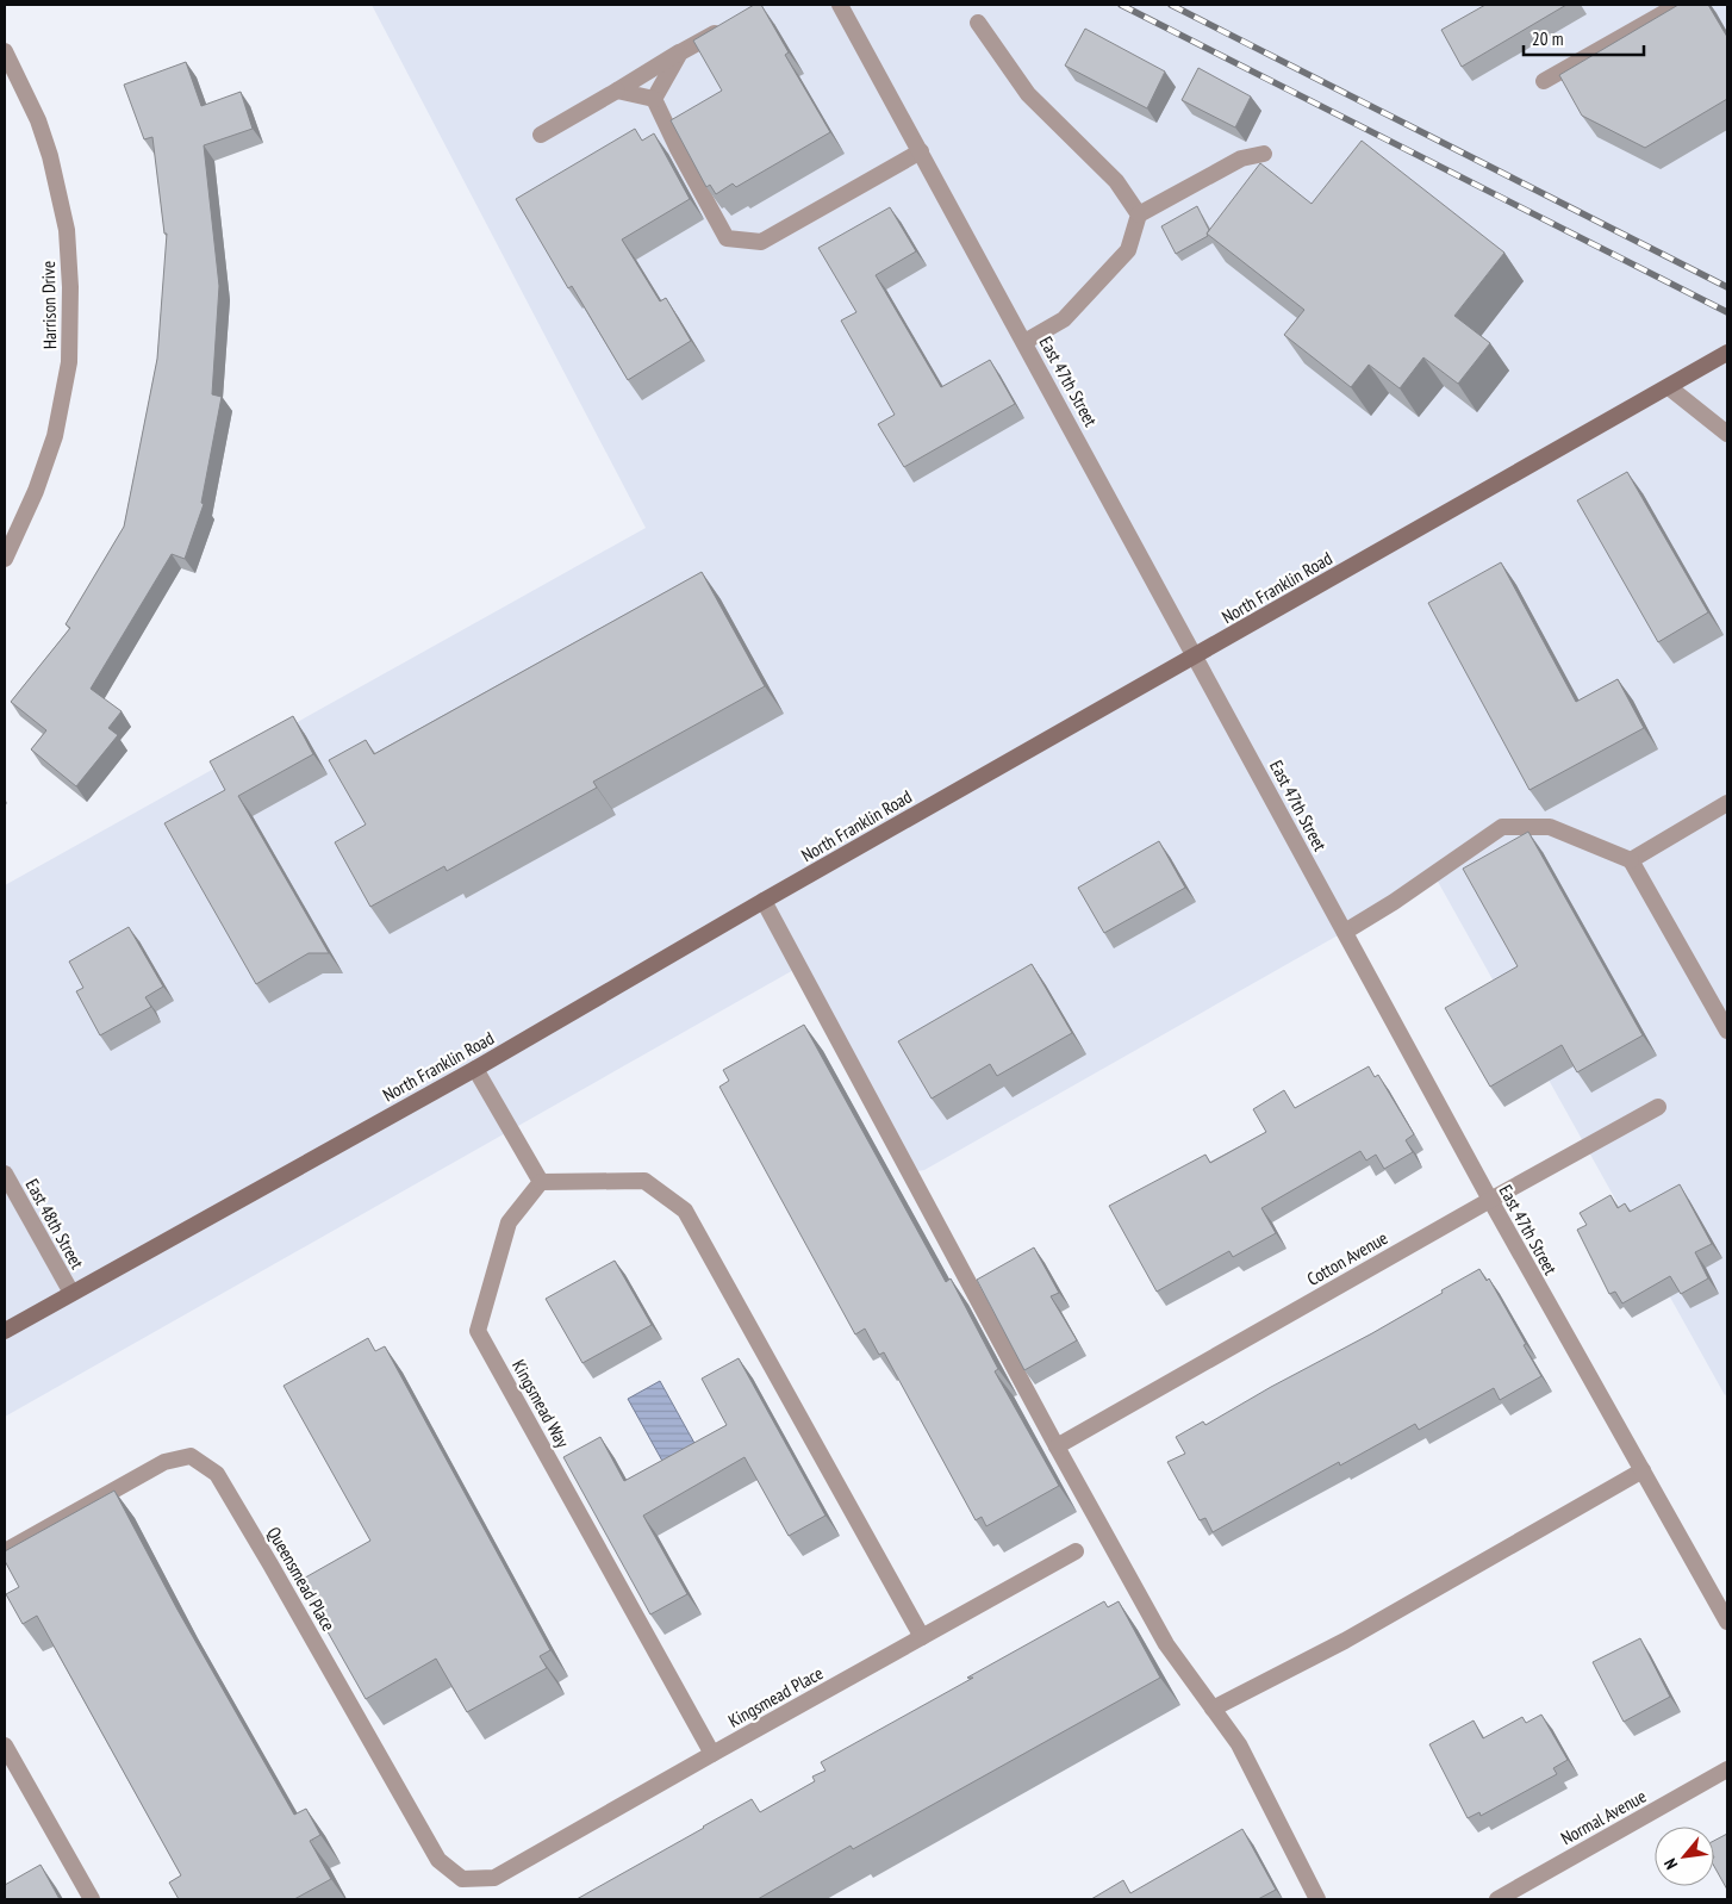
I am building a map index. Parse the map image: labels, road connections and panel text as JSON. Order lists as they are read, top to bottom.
{
  "streets": {
    "main road": ["North Franklin Road"],
    "street": [
      "Harrison Drive",
      "East 47th Street",
      "East 48th Street",
      "Cotton Avenue",
      "Kingsmead Way",
      "Queensmead Place",
      "Kingsmead Place",
      "Normal Avenue"
    ]
  },
  "crossings": [
    ["East 47th Street", "North Franklin Road"],
    ["East 47th Street", "Cotton Avenue"],
    ["North Franklin Road", "East 48th Street"],
    ["Kingsmead Way", "Kingsmead Place"],
    ["Queensmead Place", "Kingsmead Place"]
  ],
  "scale_bar": "20 m",
  "north": "bottom left"
}
